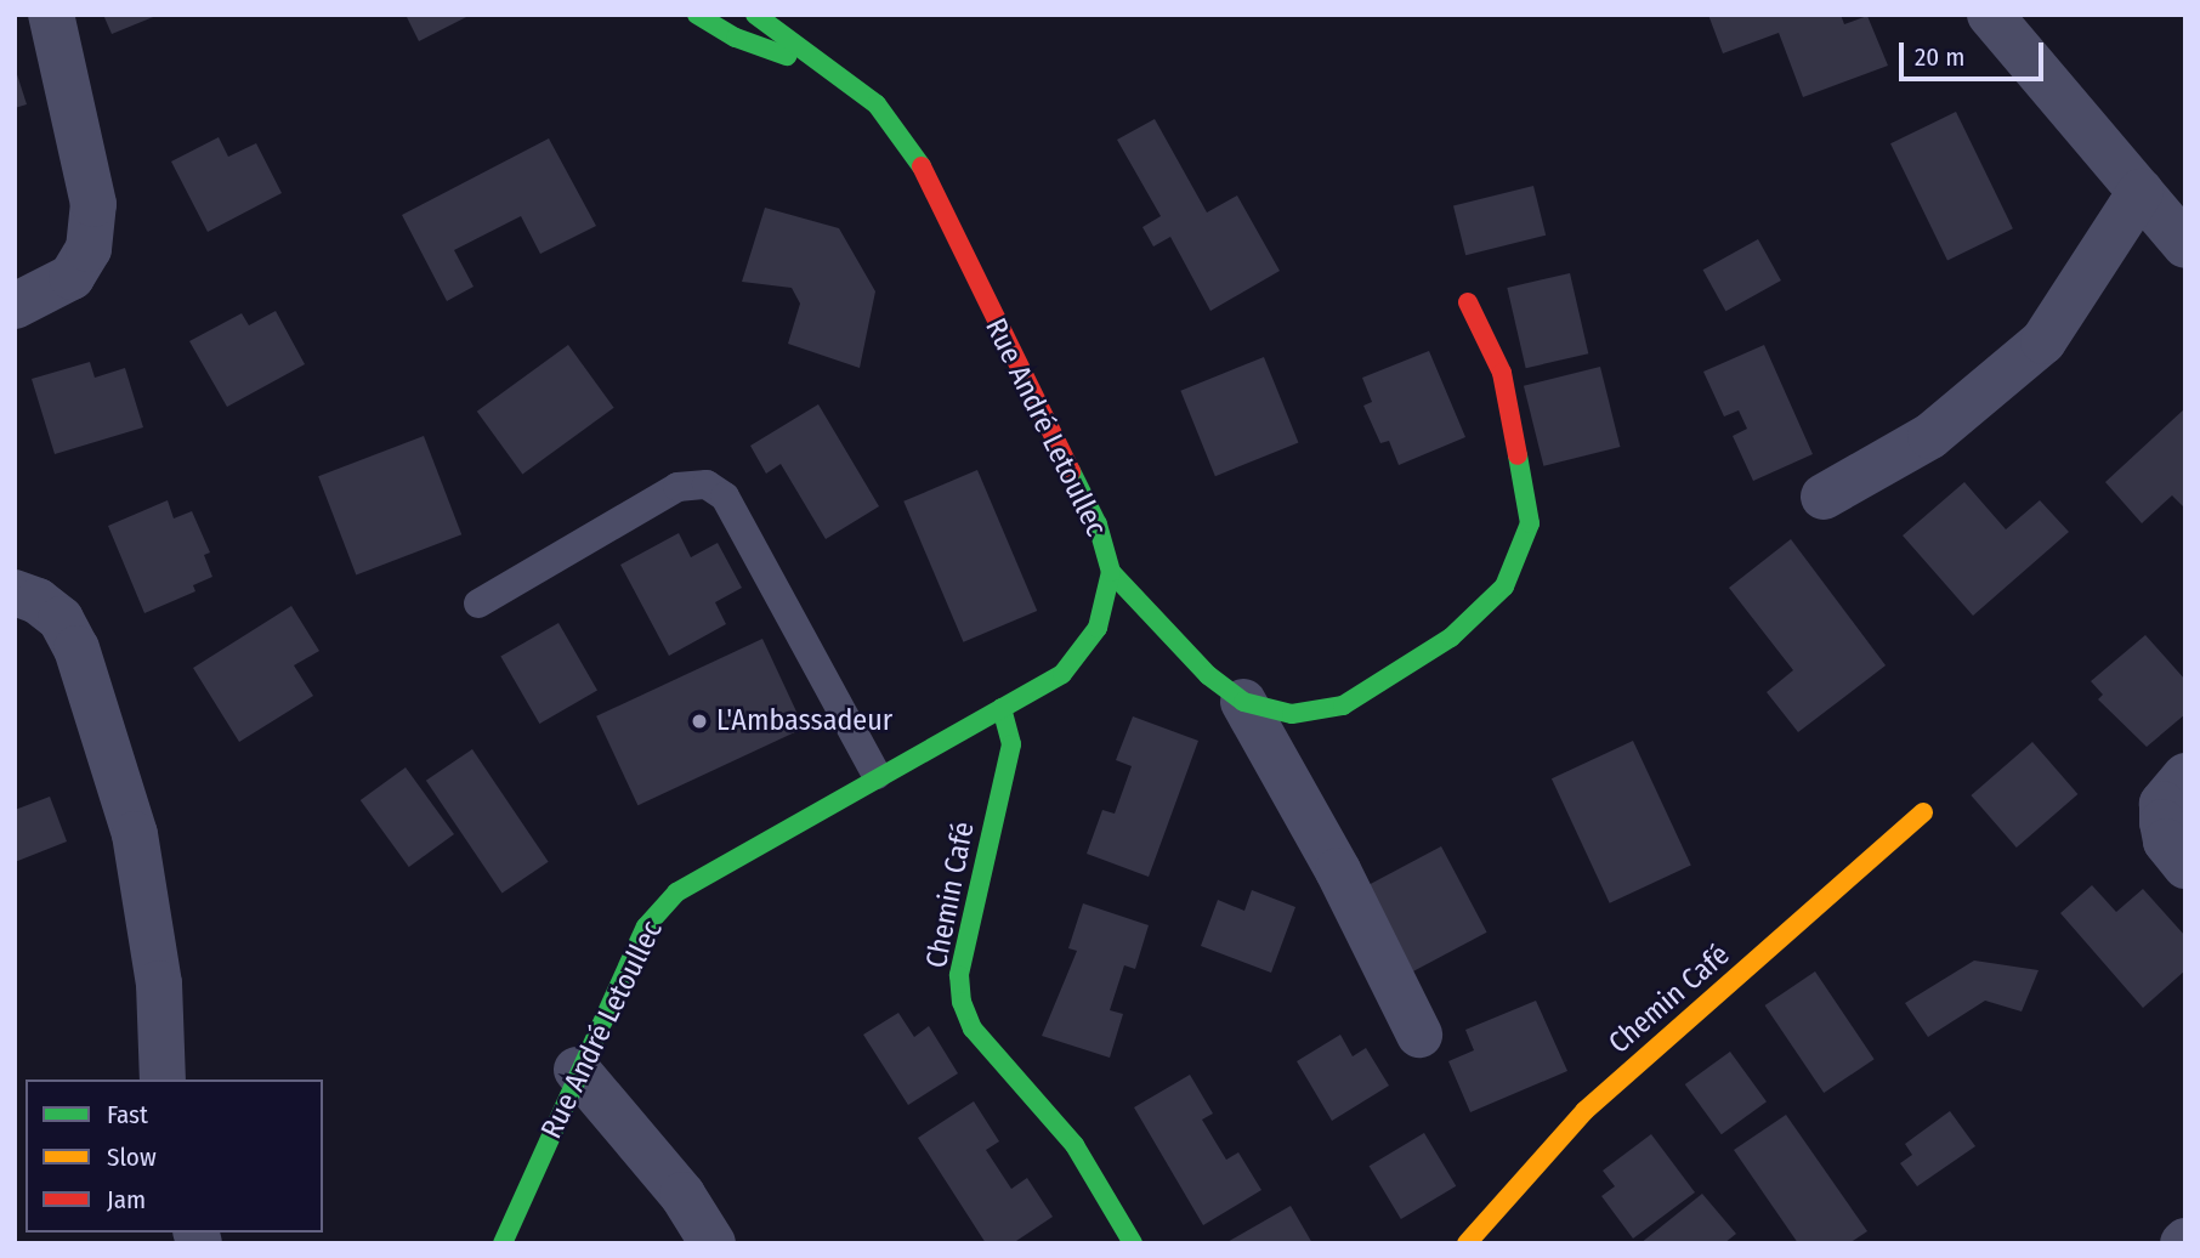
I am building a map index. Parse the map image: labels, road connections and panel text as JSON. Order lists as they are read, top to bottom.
{
  "streets": {
    "street": ["Rue André Letoullec", "Chemin Café"]
  },
  "crossings": [
    ["Rue André Letoullec", "Chemin Café"]
  ],
  "places": ["L'Ambassadeur"],
  "legend": ["Fast", "Slow", "Jam"],
  "scale_bar": "20 m"
}
